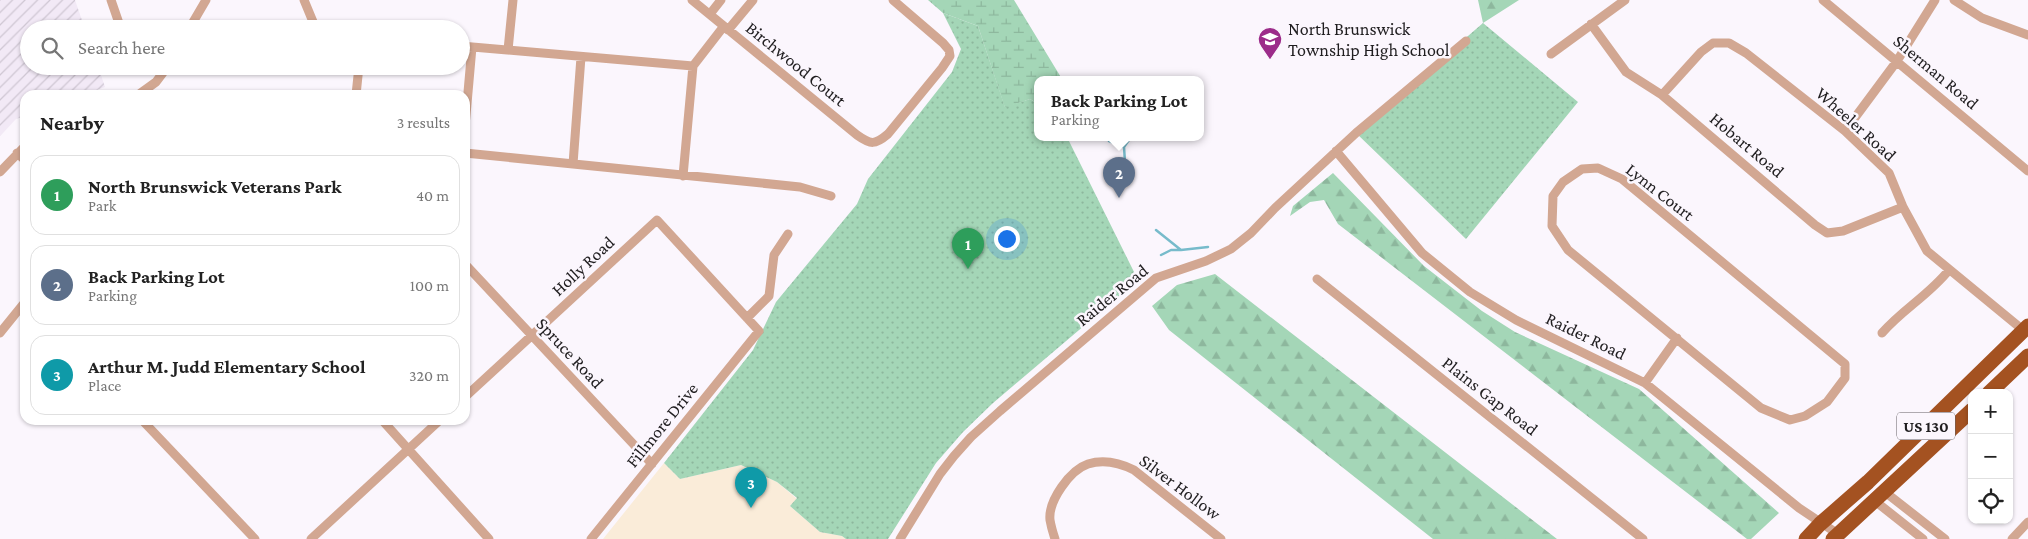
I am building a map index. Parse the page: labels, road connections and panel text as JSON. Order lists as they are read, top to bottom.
{
  "streets": {
    "highway": ["US 130"],
    "street": [
      "Birchwood Court",
      "Sherman Road",
      "Wheeler Road",
      "Hobart Road",
      "Lynn Court",
      "Holly Road",
      "Raider Road",
      "Spruce Road",
      "Plains Gap Road",
      "Fillmore Drive",
      "Silver Hollow"
    ]
  },
  "crossings": [
    ["Wheeler Road", "Hobart Road"],
    ["Wheeler Road", "US 130"],
    ["Holly Road", "Spruce Road"],
    ["Holly Road", "Fillmore Drive"],
    ["Raider Road", "US 130"],
    ["Spruce Road", "Fillmore Drive"]
  ],
  "places": {
    "school or university": ["North Brunswick Township High School"]
  },
  "page": {
    "search": "Search here",
    "popup": ["Back Parking Lot", "Parking"],
    "heading": ["Nearby", "3 results"],
    "list": [
      {
        "mark": "1",
        "name": "North Brunswick Veterans Park",
        "note": "Park",
        "value": "40 m"
      },
      {
        "mark": "2",
        "name": "Back Parking Lot",
        "note": "Parking",
        "value": "100 m"
      },
      {
        "mark": "3",
        "name": "Arthur M. Judd Elementary School",
        "note": "Place",
        "value": "320 m"
      }
    ],
    "pins": ["2", "1", "3"],
    "map_buttons": ["+", "−"]
  }
}
